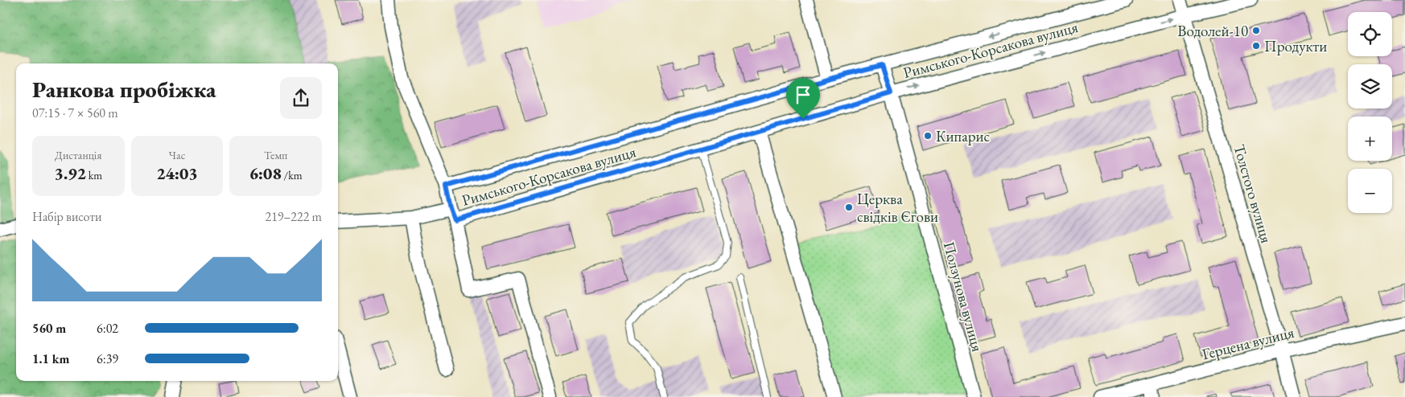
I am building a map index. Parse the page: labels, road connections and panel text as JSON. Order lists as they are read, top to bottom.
{
  "streets": {
    "street": [
      "Римського-Корсакова вулиця",
      "Толстого вулиця",
      "Ползунова вулиця",
      "Герцена вулиця"
    ]
  },
  "crossings": [
    ["Римського-Корсакова вулиця", "Толстого вулиця"],
    ["Римського-Корсакова вулиця", "Ползунова вулиця"],
    ["Толстого вулиця", "Герцена вулиця"]
  ],
  "places": [
    "Водолей-10",
    "Продукти",
    "Кипарис",
    "Церква свідків Єгови"
  ],
  "page": {
    "map_buttons": ["+", "−"],
    "heading": ["Ранкова пробіжка", "07:15 · 7 × 560 m"],
    "stats": [
      ["Дистанція", "3.92 km"],
      ["Час", "24:03"],
      ["Темп", "6:08 /km"]
    ],
    "chart": ["Набір висоти", "219–222 m"],
    "list": [
      {
        "name": "560 m",
        "note": "6:02"
      },
      {
        "name": "1.1 km",
        "note": "6:39"
      }
    ]
  }
}
